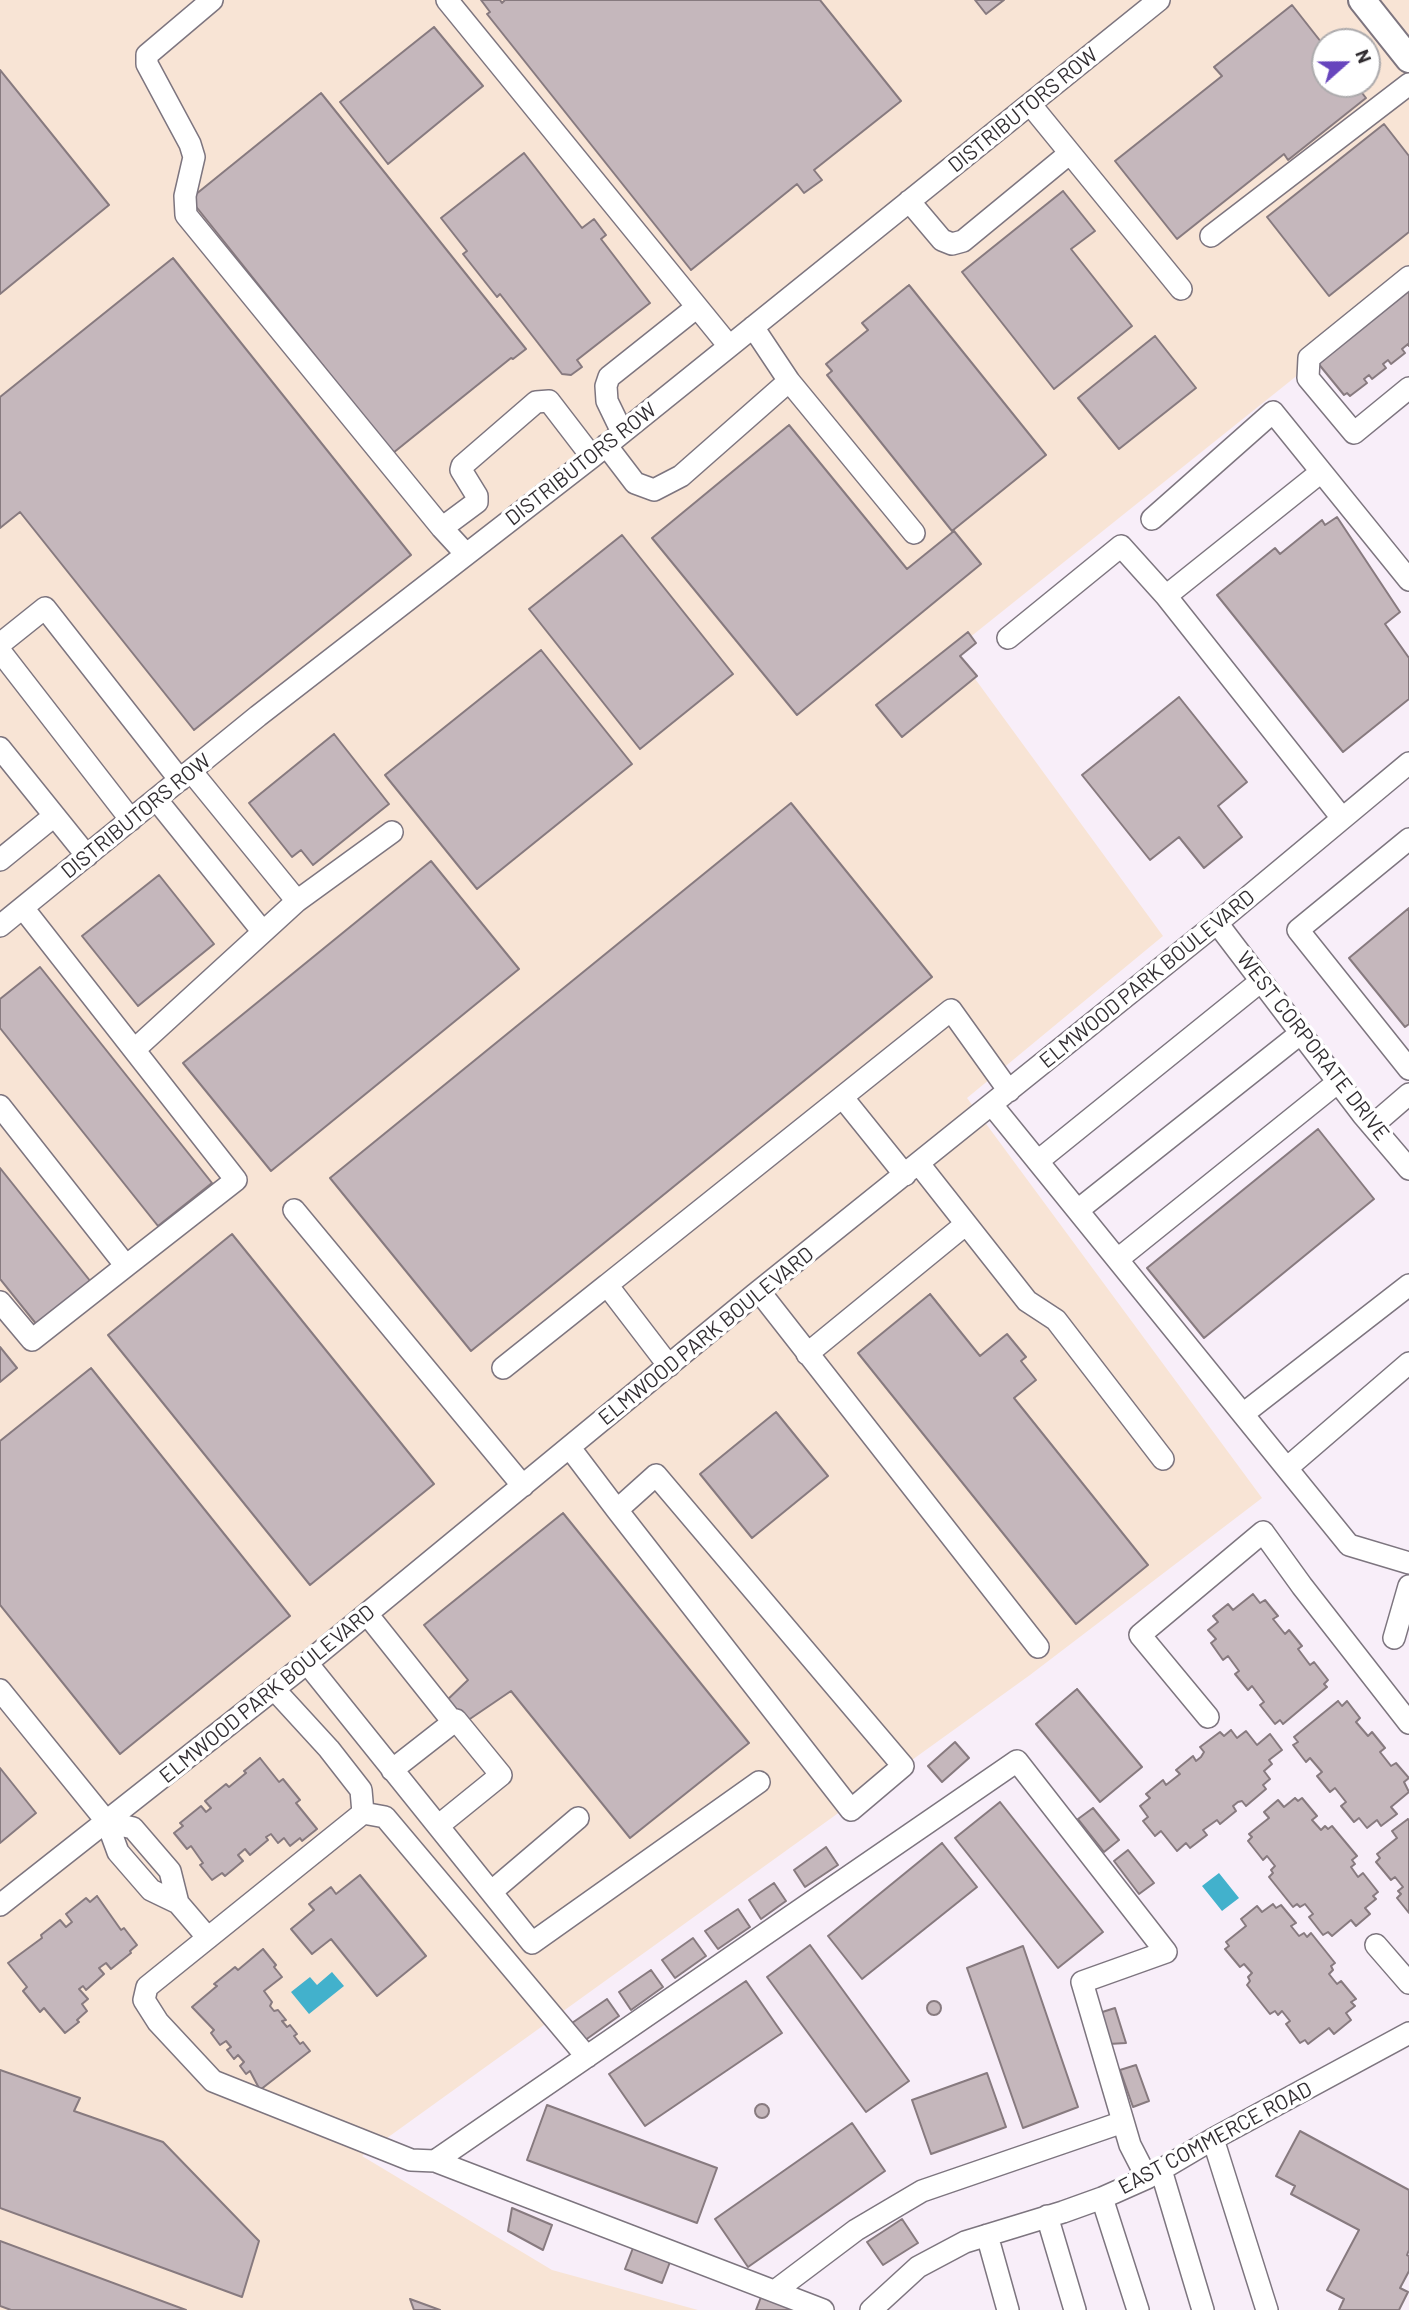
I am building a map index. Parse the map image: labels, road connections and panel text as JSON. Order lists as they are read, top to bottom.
{
  "streets": {
    "street": [
      "DISTRIBUTORS ROW",
      "ELMWOOD PARK BOULEVARD",
      "WEST CORPORATE DRIVE",
      "EAST COMMERCE ROAD"
    ]
  },
  "crossings": [
    ["ELMWOOD PARK BOULEVARD", "WEST CORPORATE DRIVE"]
  ],
  "north": "right"
}
